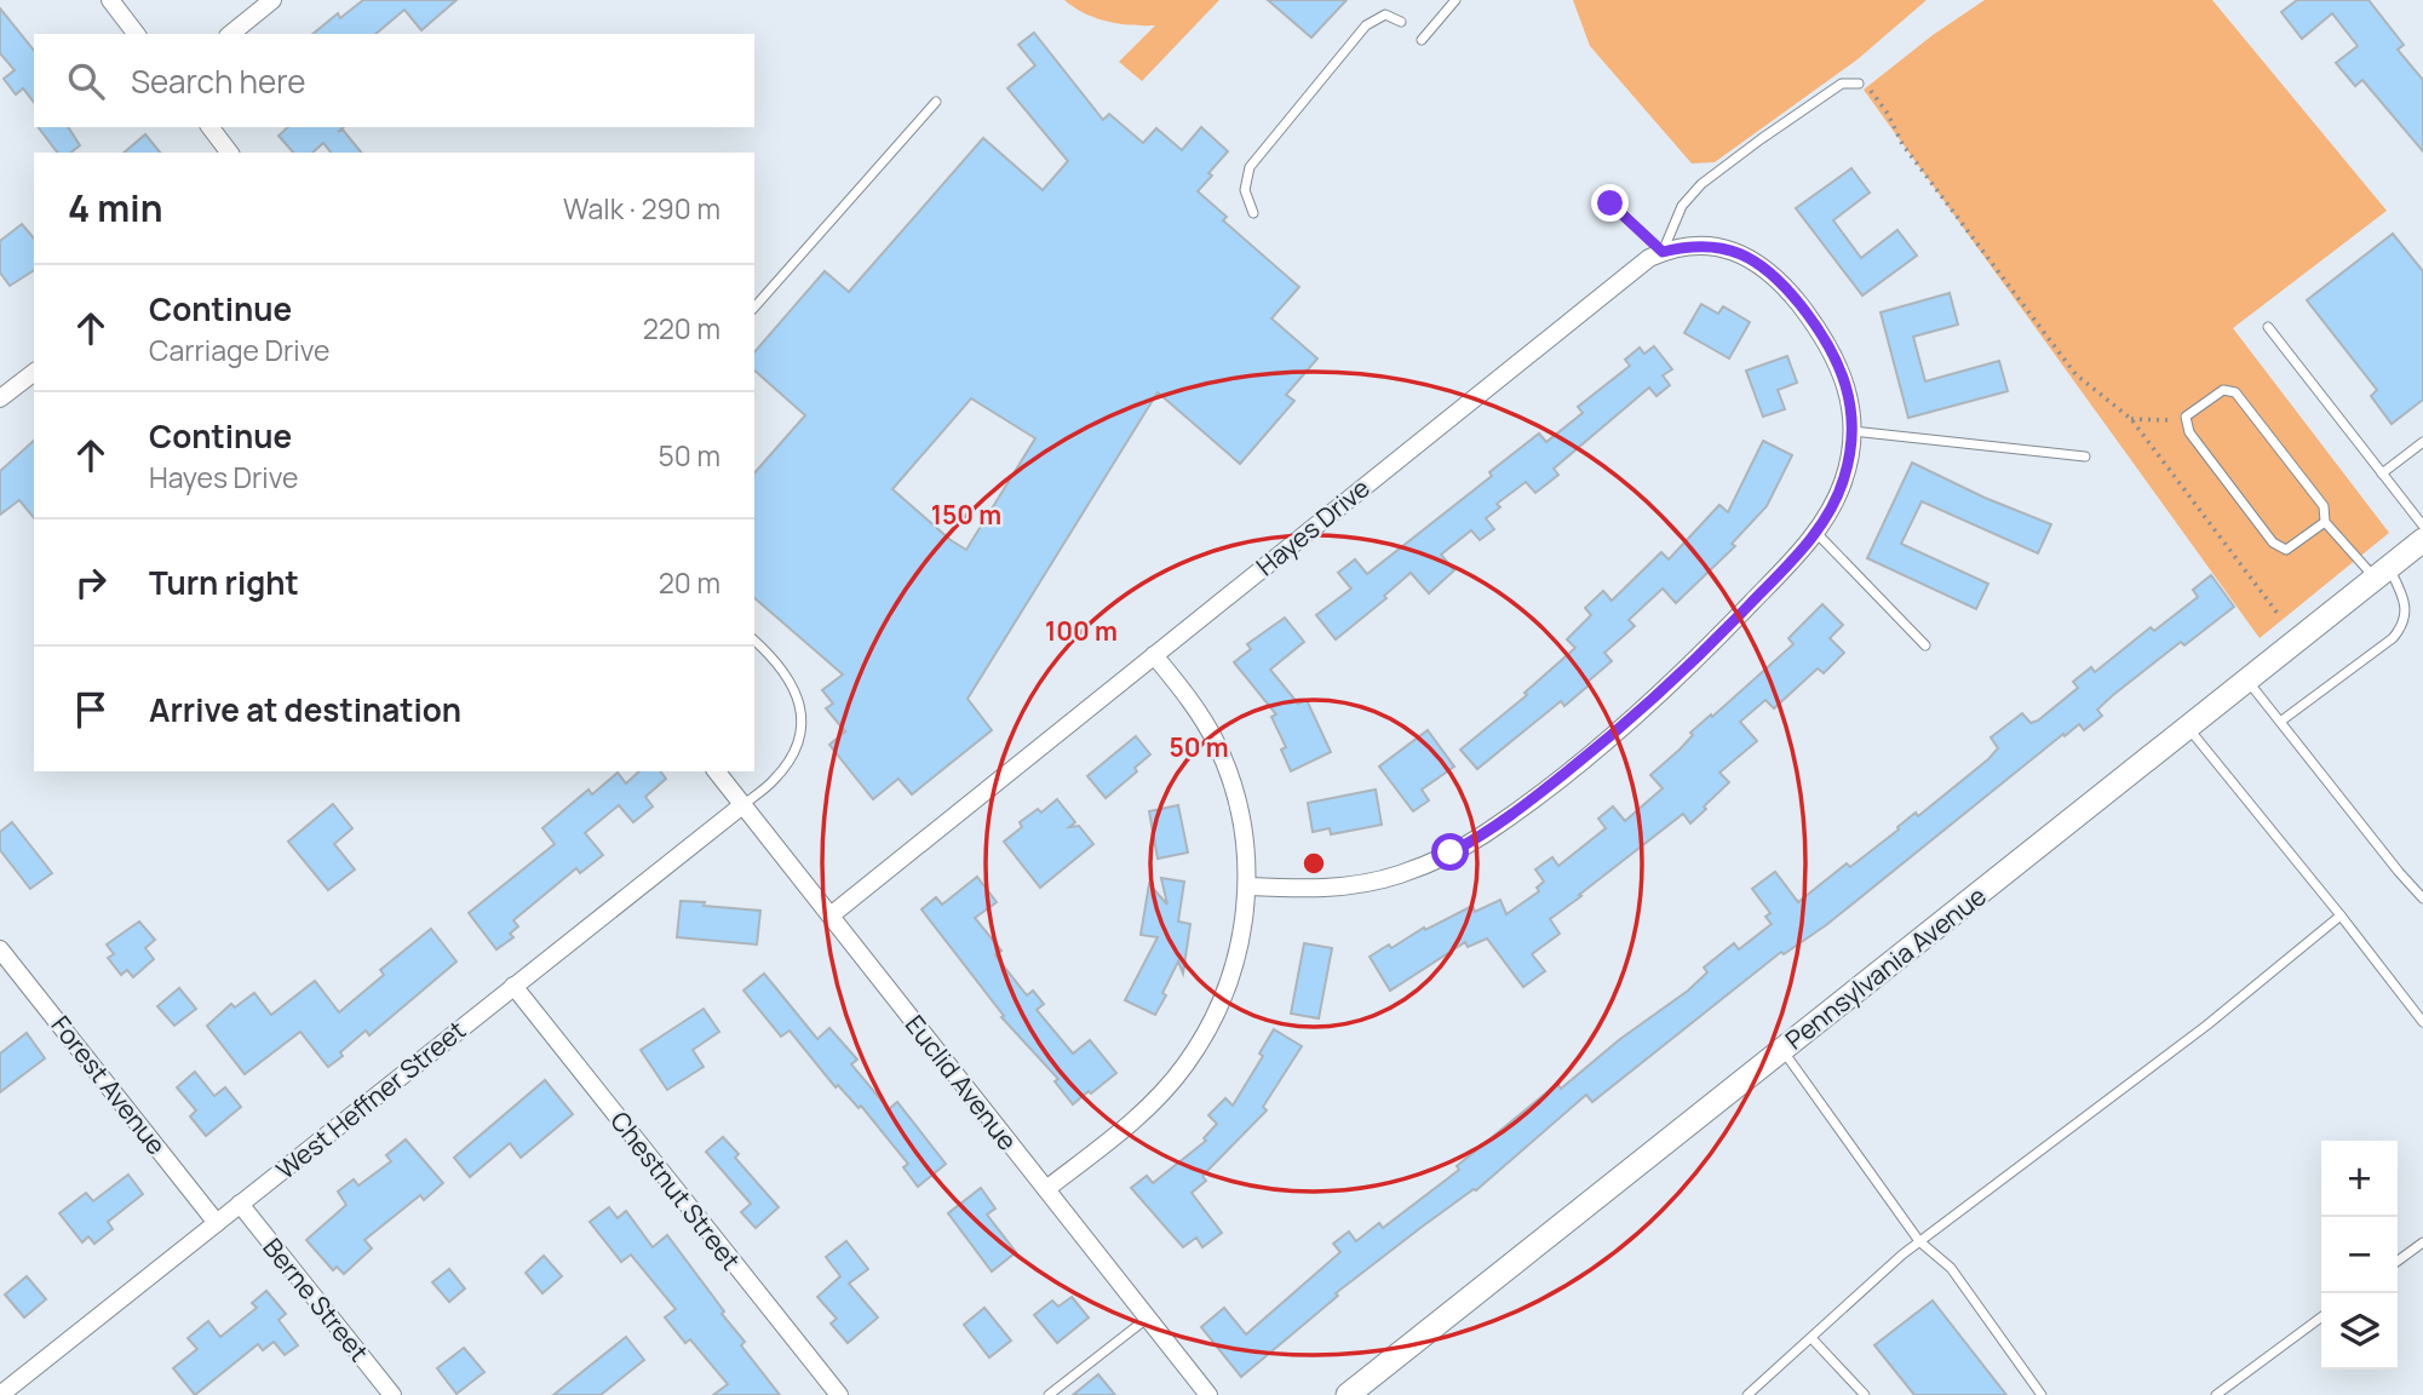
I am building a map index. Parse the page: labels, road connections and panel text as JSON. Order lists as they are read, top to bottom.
{
  "streets": {
    "street": [
      "Hayes Drive",
      "Pennsylvania Avenue",
      "Euclid Avenue",
      "Forest Avenue",
      "West Heffner Street",
      "Chestnut Street",
      "Berne Street"
    ]
  },
  "crossings": [
    ["Hayes Drive", "Euclid Avenue"],
    ["Euclid Avenue", "West Heffner Street"],
    ["Forest Avenue", "West Heffner Street"],
    ["West Heffner Street", "Chestnut Street"],
    ["West Heffner Street", "Berne Street"]
  ],
  "page": {
    "search": "Search here",
    "heading": ["4 min", "Walk · 290 m"],
    "list": [
      ["Continue", "Carriage Drive", "220 m"],
      ["Continue", "Hayes Drive", "50 m"],
      ["Turn right", "20 m"],
      "Arrive at destination"
    ],
    "map_buttons": ["+", "−"]
  },
  "rings": ["150 m", "100 m", "50 m"]
}
